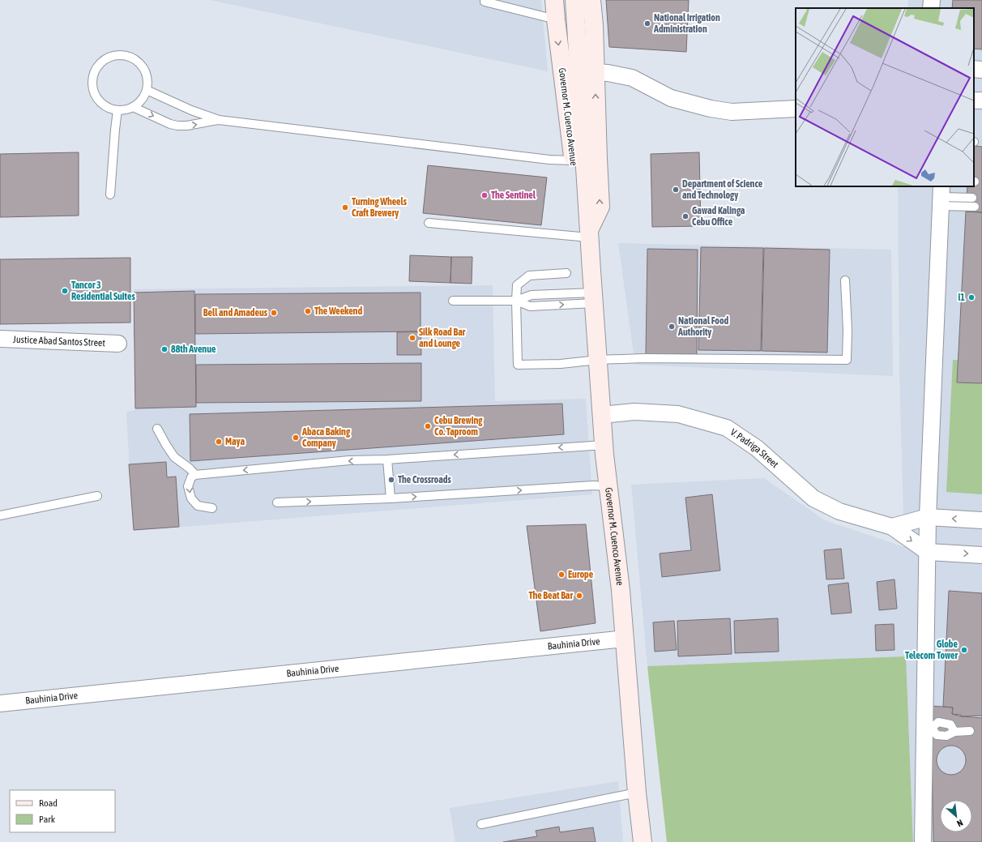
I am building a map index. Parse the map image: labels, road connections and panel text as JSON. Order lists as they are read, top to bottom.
{
  "streets": {
    "main road": ["Governor M. Cuenco Avenue"],
    "street": ["Justice Abad Santos Street", "V. Padriga Street", "Bauhinia Drive"]
  },
  "crossings": [
    ["Governor M. Cuenco Avenue", "V. Padriga Street"],
    ["Governor M. Cuenco Avenue", "Bauhinia Drive"]
  ],
  "places": [
    "National Irrigation Administration",
    "Department of Science and Technology",
    "The Sentinel",
    "Turning Wheels Craft Brewery",
    "Gawad Kalinga Cebu Office",
    "Tancor 3 Residential Suites",
    "i1",
    "The Weekend",
    "Bell and Amadeus",
    "National Food Authority",
    "Silk Road Bar and Lounge",
    "88th Avenue",
    "Cebu Brewing Co. Taproom",
    "Abaca Baking Company",
    "Maya",
    "The Crossroads",
    "Europe",
    "The Beat Bar",
    "Globe Telecom Tower"
  ],
  "legend": ["Road", "Park"],
  "north": "bottom right"
}
